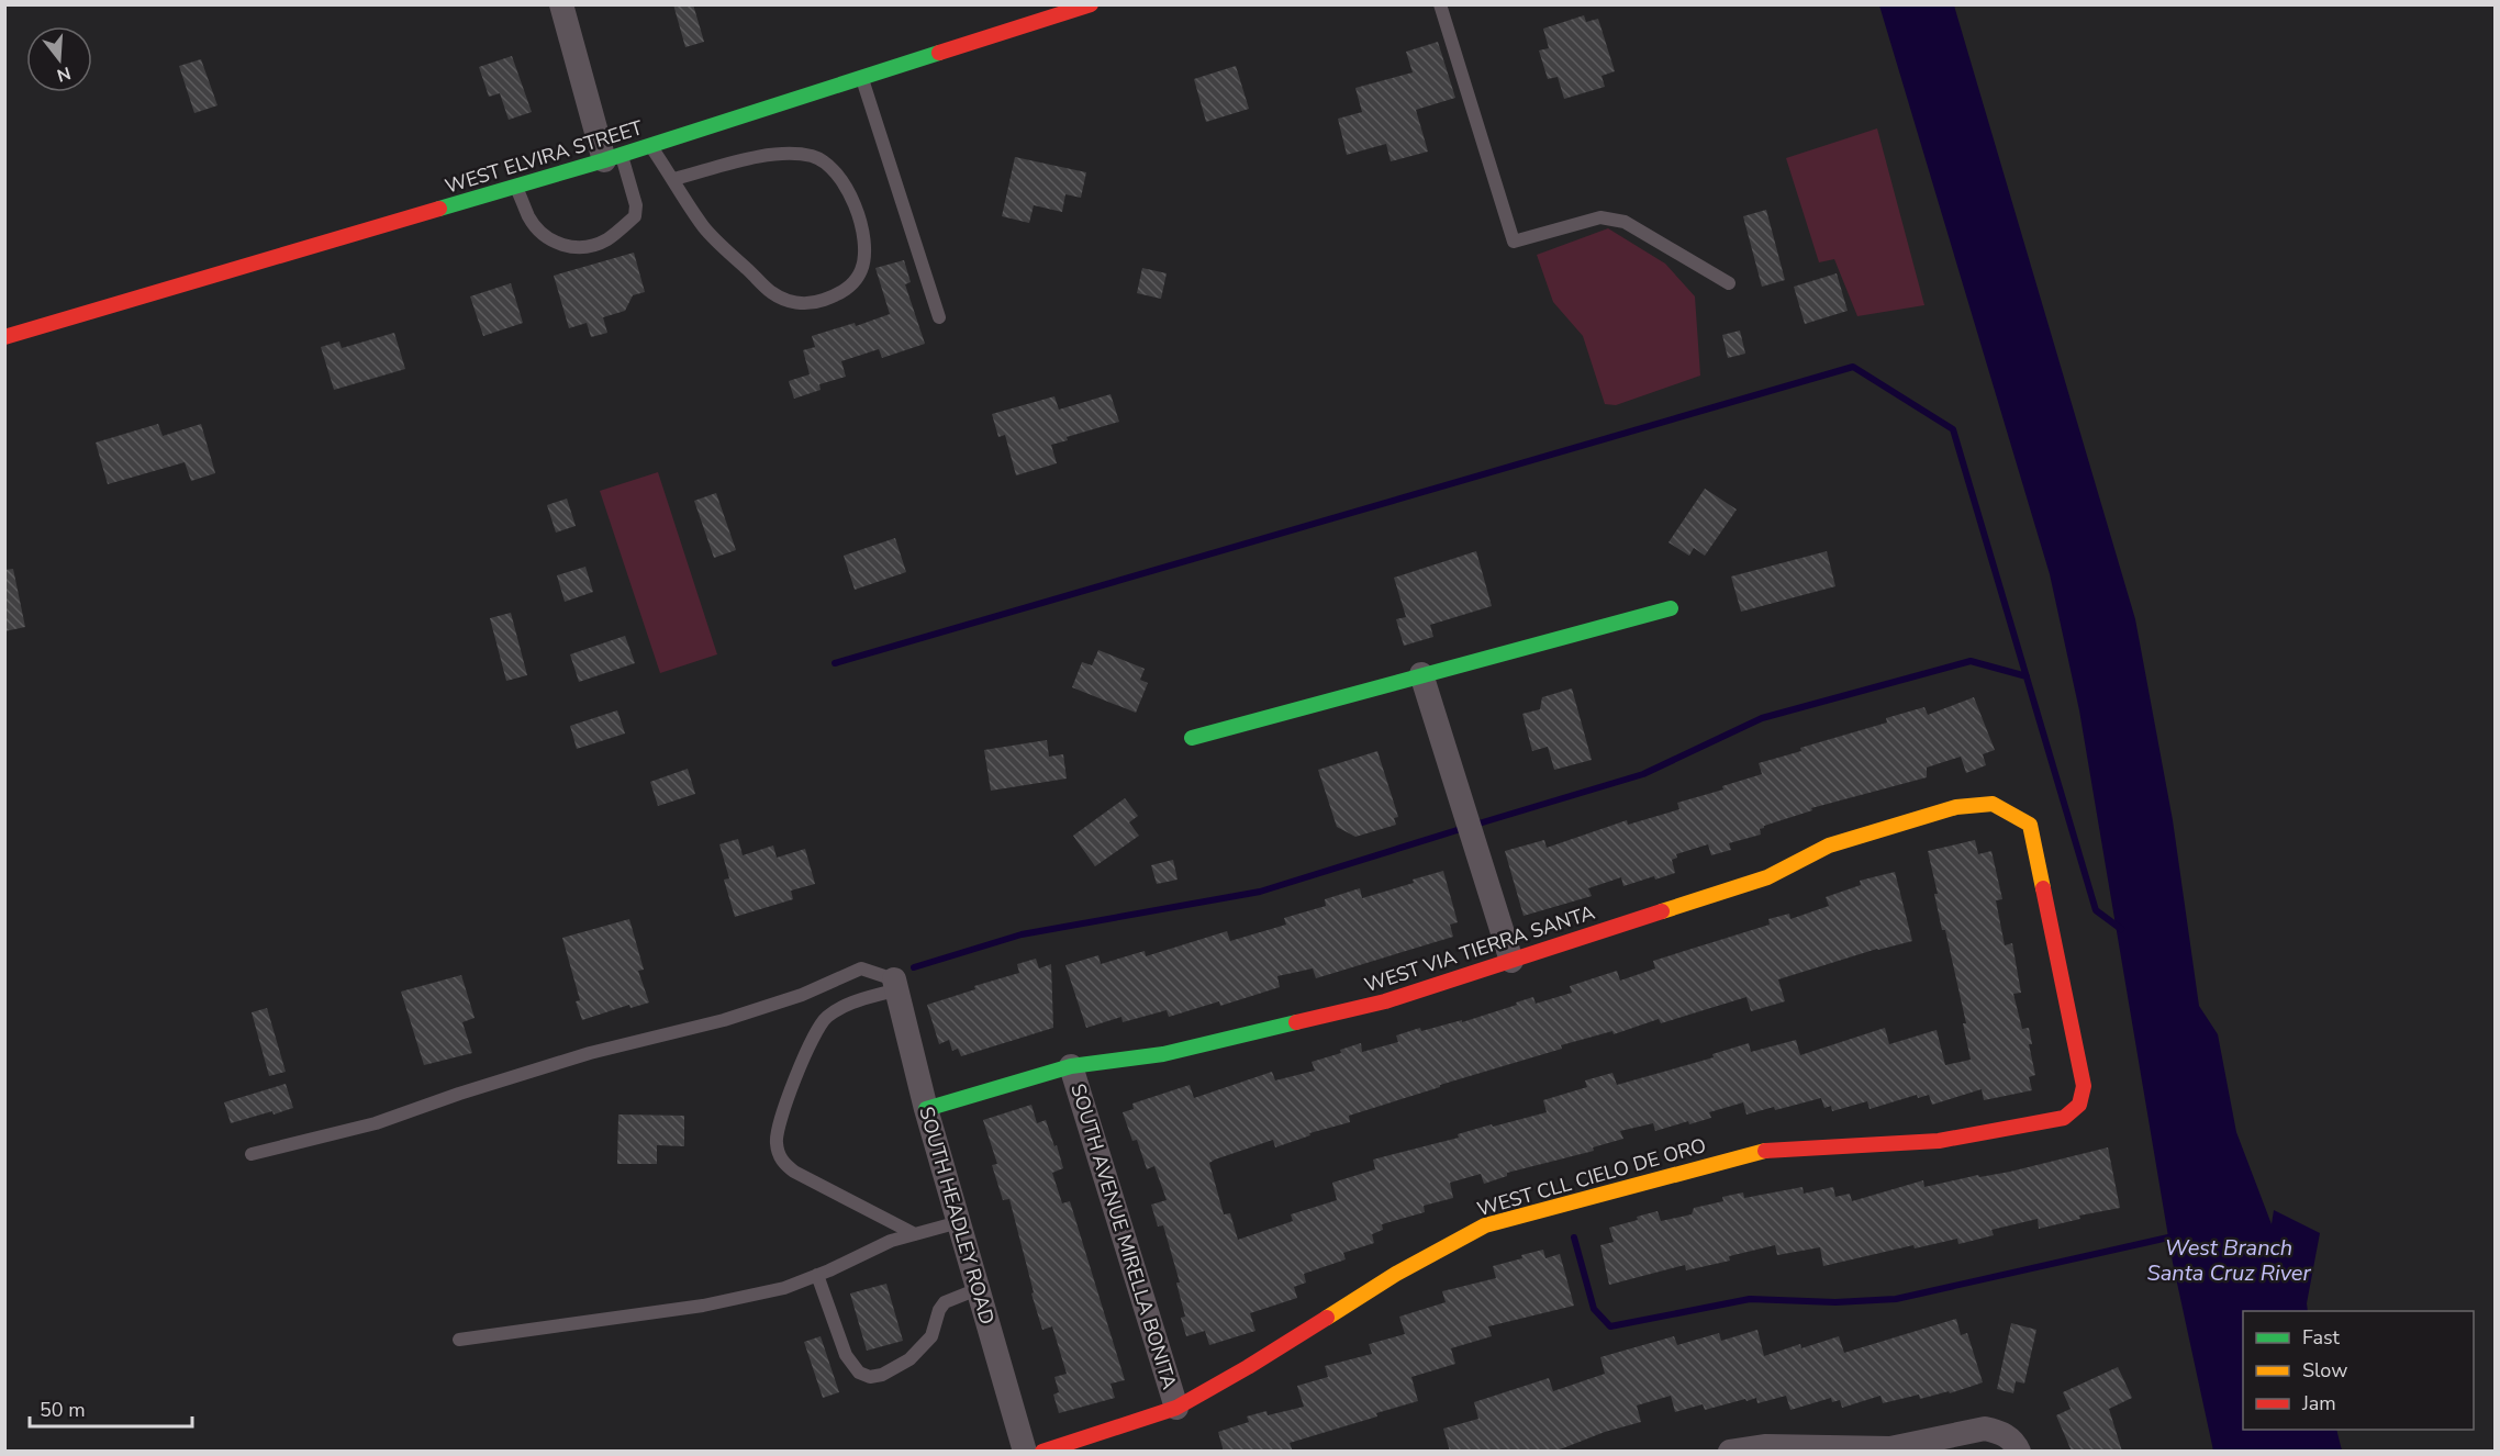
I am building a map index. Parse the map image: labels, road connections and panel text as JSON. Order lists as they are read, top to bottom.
{
  "streets": {
    "street": [
      "WEST ELVIRA STREET",
      "WEST VIA TIERRA SANTA",
      "WEST CLL CIELO DE ORO",
      "SOUTH HEADLEY ROAD",
      "SOUTH AVENUE MIRELLA BONITA"
    ]
  },
  "crossings": [
    ["WEST VIA TIERRA SANTA", "WEST CLL CIELO DE ORO"],
    ["WEST VIA TIERRA SANTA", "SOUTH HEADLEY ROAD"],
    ["WEST VIA TIERRA SANTA", "SOUTH AVENUE MIRELLA BONITA"],
    ["WEST CLL CIELO DE ORO", "SOUTH AVENUE MIRELLA BONITA"]
  ],
  "water": ["West Branch Santa Cruz River"],
  "legend": ["Fast", "Slow", "Jam"],
  "scale_bar": "50 m",
  "north": "bottom"
}
